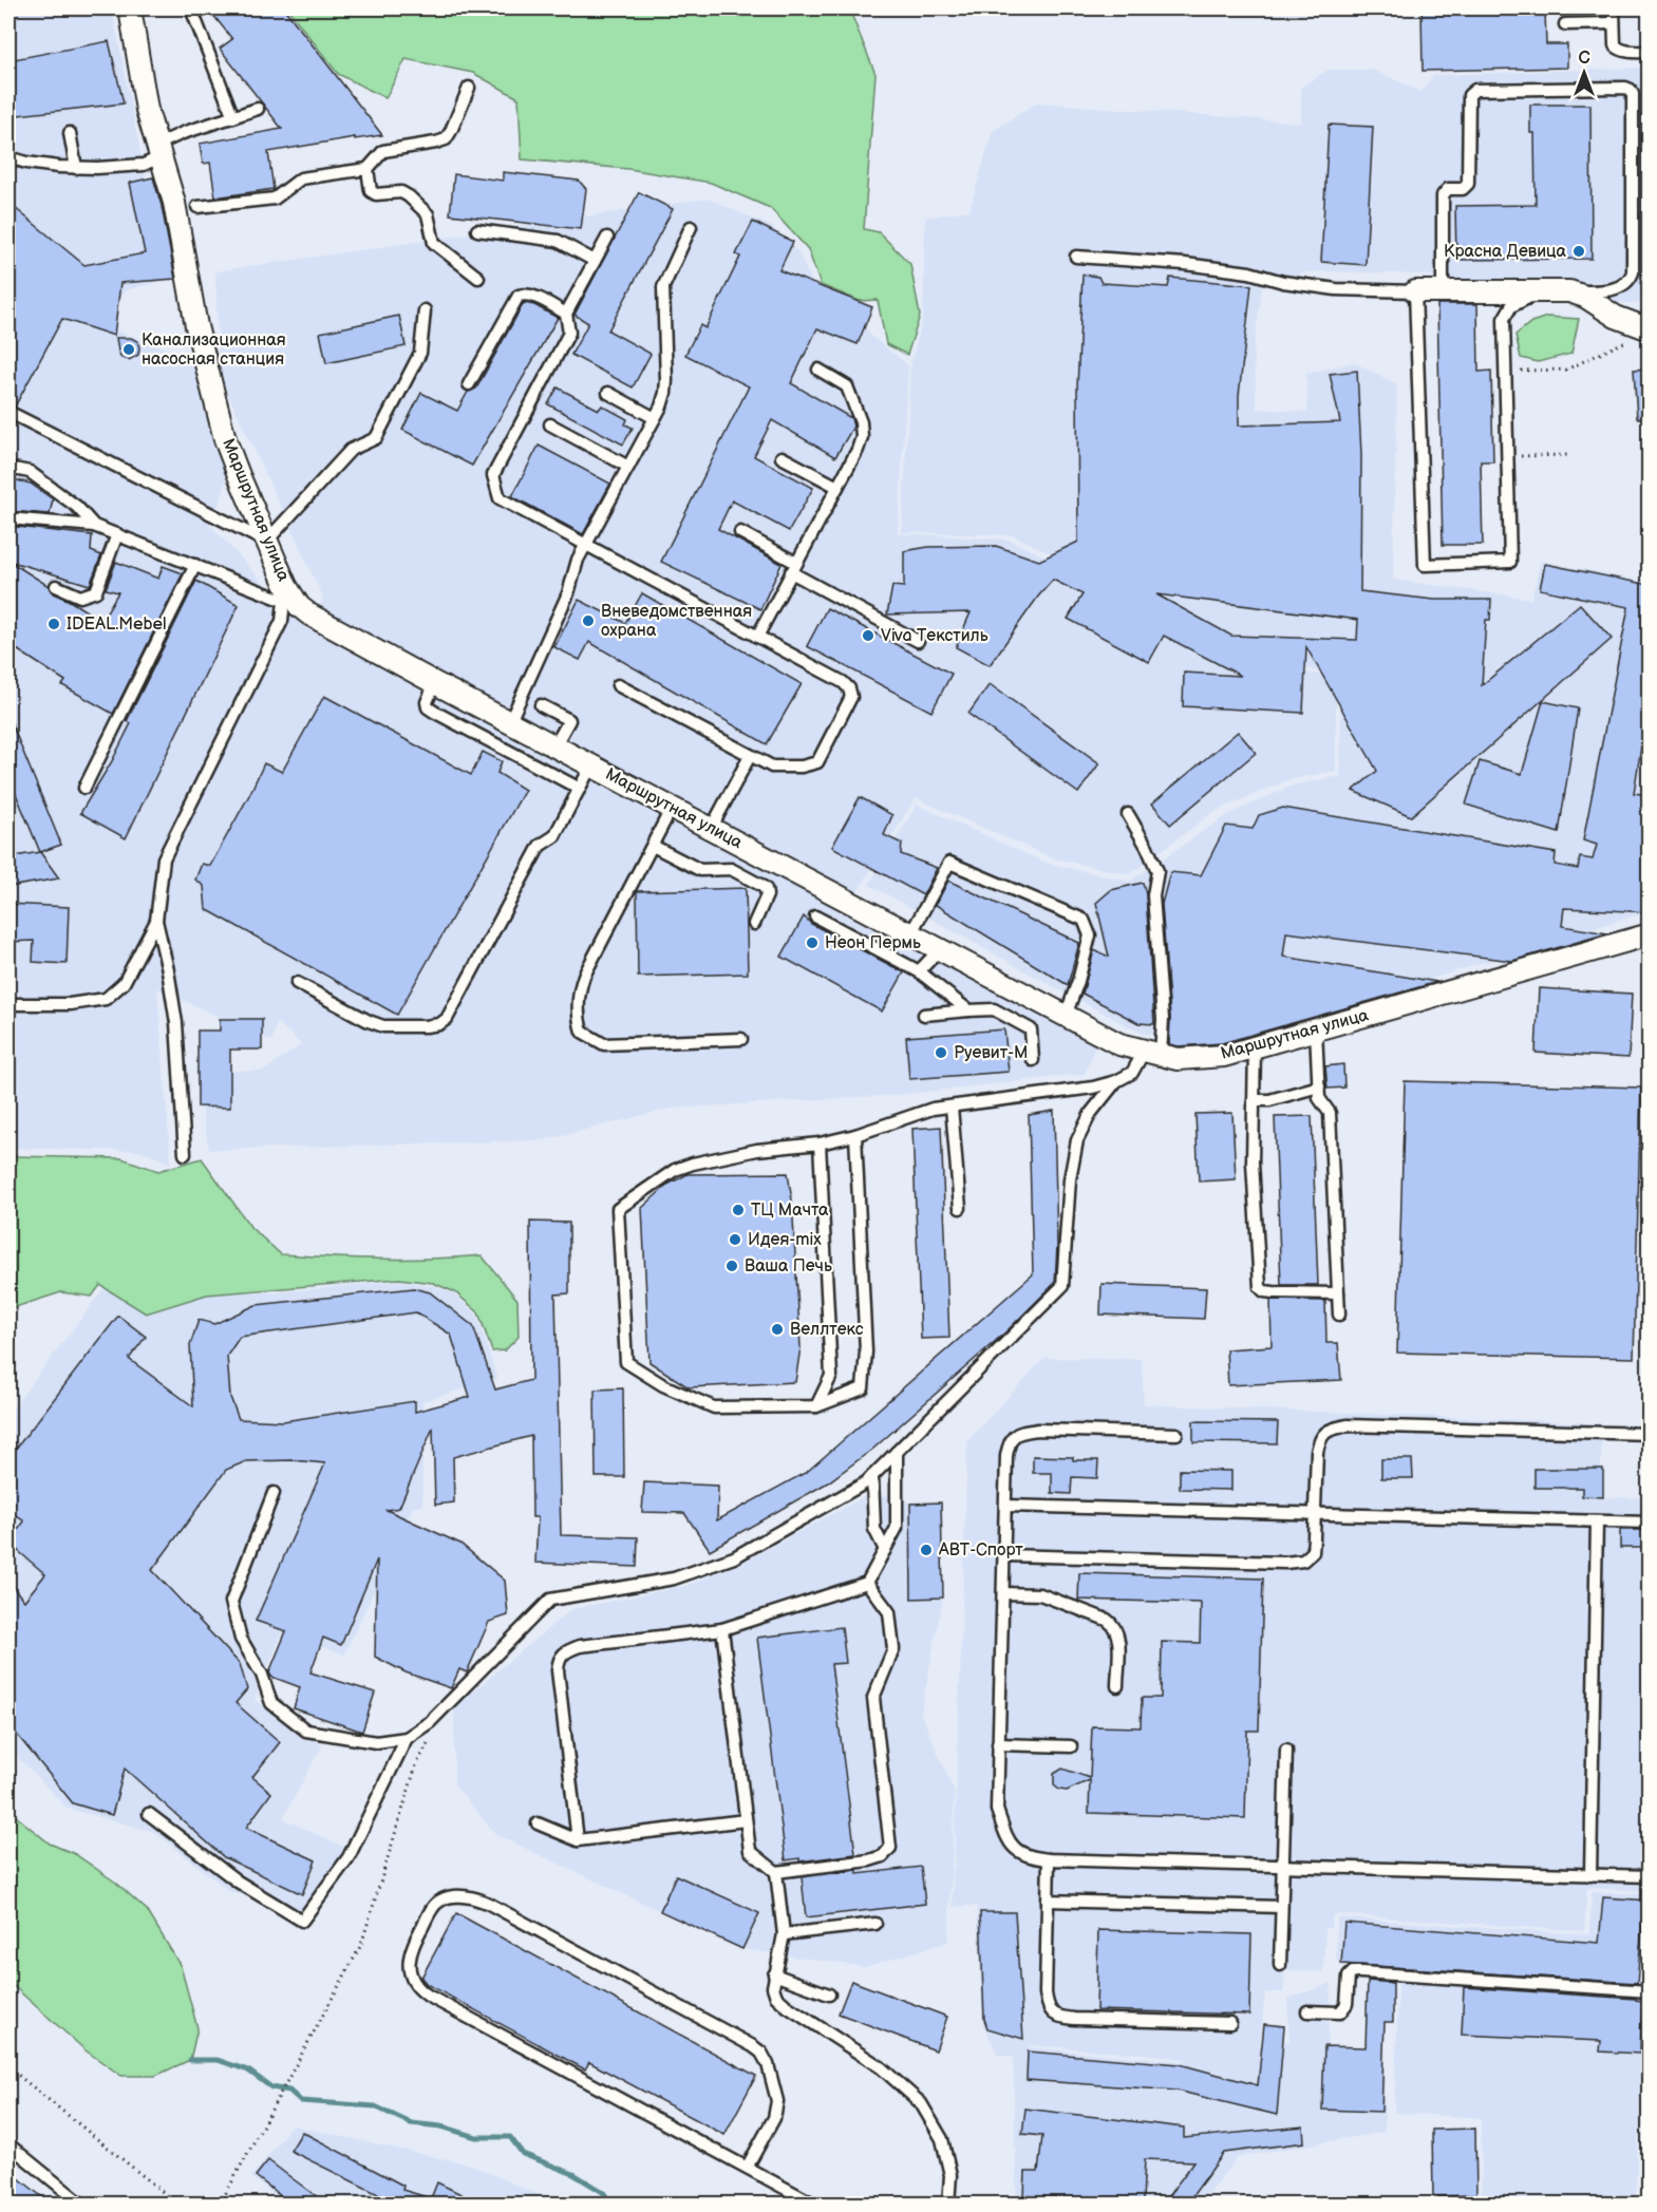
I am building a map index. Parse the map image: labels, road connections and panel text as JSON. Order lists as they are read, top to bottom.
{
  "streets": {
    "street": ["Маршрутная улица"]
  },
  "places": [
    "Красна Девица",
    "Канализационная насосная станция",
    "Вневедомственная охрана",
    "IDEAL.Mebel",
    "Viva Текстиль",
    "Неон Пермь",
    "Руевит-М",
    "ТЦ Мачта",
    "Идея-mix",
    "Ваша Печь",
    "Веллтекс",
    "АВТ-Спорт"
  ],
  "north": "top"
}
